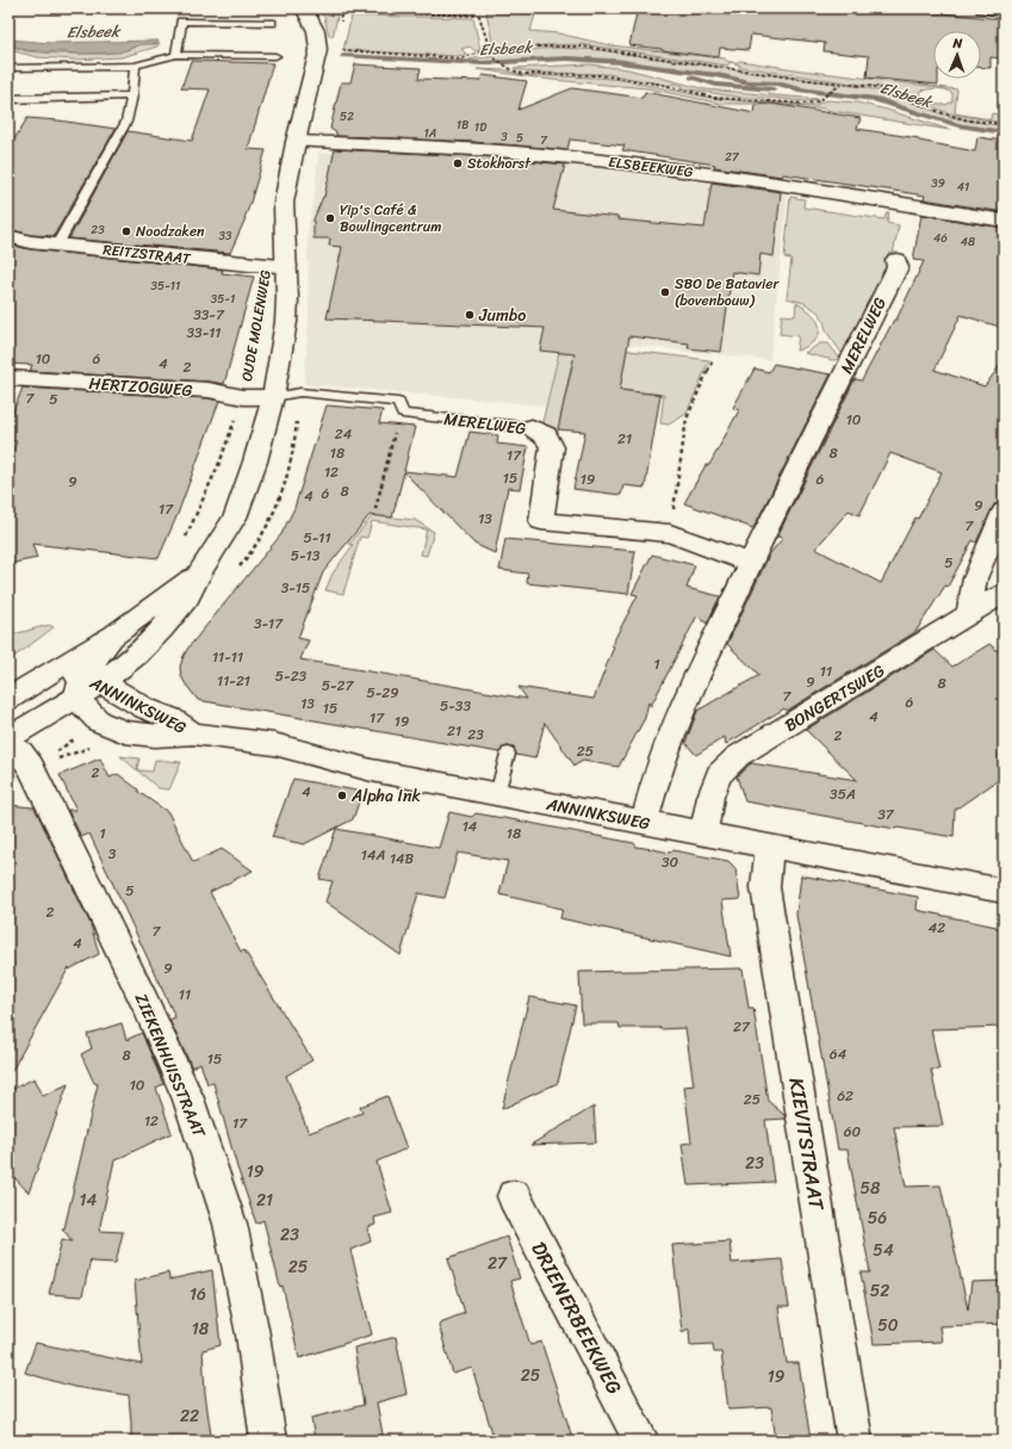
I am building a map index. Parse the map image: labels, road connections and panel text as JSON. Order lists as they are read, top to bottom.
{
  "streets": {
    "street": [
      "ELSBEEKWEG",
      "REITZSTRAAT",
      "OUDE MOLENWEG",
      "MERELWEG",
      "HERTZOGWEG",
      "BONGERTSWEG",
      "ANNINKSWEG",
      "ZIEKENHUISSTRAAT",
      "KIEVITSTRAAT",
      "DRIENERBEEKWEG"
    ]
  },
  "crossings": [
    ["ELSBEEKWEG", "OUDE MOLENWEG"],
    ["REITZSTRAAT", "OUDE MOLENWEG"],
    ["OUDE MOLENWEG", "HERTZOGWEG"],
    ["OUDE MOLENWEG", "ANNINKSWEG"],
    ["MERELWEG", "ANNINKSWEG"],
    ["BONGERTSWEG", "ANNINKSWEG"],
    ["ANNINKSWEG", "KIEVITSTRAAT"]
  ],
  "water": ["Elsbeek"],
  "places": [
    "Stokhorst",
    "Yip's Café & Bowlingcentrum",
    "Noodzaken",
    "SBO De Batavier (bovenbouw)",
    "Jumbo",
    "Alpha Ink"
  ],
  "house_numbers": [
    "52",
    "1B",
    "1D",
    "1A",
    "3",
    "5",
    "7",
    "27",
    "39",
    "41",
    "23",
    "33",
    "46",
    "48",
    "35-11",
    "35-1",
    "33-7",
    "33-11",
    "10",
    "6",
    "4",
    "2",
    "7",
    "5",
    "10",
    "24",
    "21",
    "18",
    "8",
    "17",
    "12",
    "15",
    "19",
    "6",
    "9",
    "8",
    "6",
    "4",
    "9",
    "17",
    "13",
    "7",
    "5-11",
    "5-13",
    "5",
    "3-15",
    "3-17",
    "11-11",
    "1",
    "11",
    "5-23",
    "11-21",
    "9",
    "8",
    "5-27",
    "5-29",
    "7",
    "6",
    "13",
    "5-33",
    "15",
    "4",
    "17",
    "19",
    "21",
    "23",
    "2",
    "25",
    "2",
    "4",
    "35A",
    "37",
    "14",
    "1",
    "18",
    "3",
    "14A",
    "14B",
    "30",
    "5",
    "2",
    "42",
    "7",
    "4",
    "9",
    "11",
    "27",
    "64",
    "8",
    "15",
    "10",
    "62",
    "25",
    "12",
    "17",
    "60",
    "23",
    "19",
    "58",
    "14",
    "21",
    "56",
    "23",
    "54",
    "27",
    "25",
    "52",
    "16",
    "50",
    "18",
    "25",
    "19",
    "22"
  ],
  "north": "top"
}
